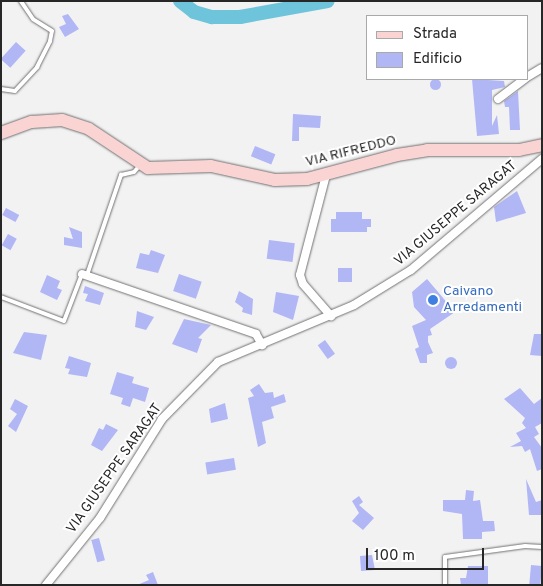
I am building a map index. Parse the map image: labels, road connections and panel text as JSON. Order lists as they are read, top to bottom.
{
  "streets": {
    "main road": ["VIA RIFREDDO"],
    "street": ["VIA GIUSEPPE SARAGAT"]
  },
  "places": ["Caivano Arredamenti"],
  "legend": ["Strada", "Edificio"],
  "scale_bar": "100 m"
}
